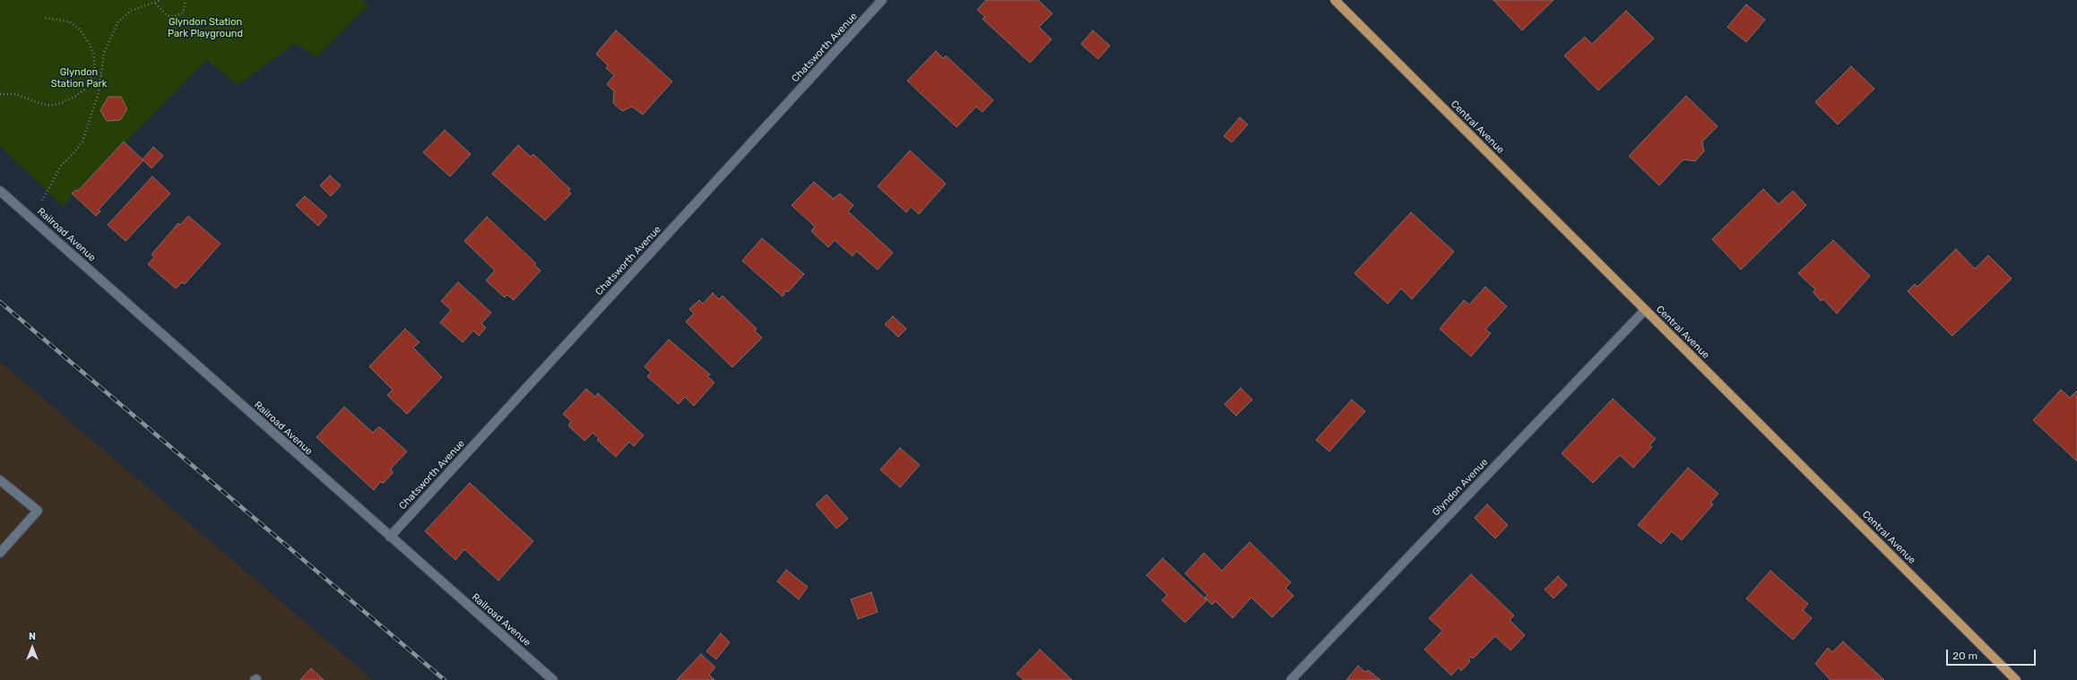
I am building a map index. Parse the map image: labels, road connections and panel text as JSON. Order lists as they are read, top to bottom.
{
  "streets": {
    "main road": ["Central Avenue"],
    "street": ["Chatsworth Avenue", "Railroad Avenue", "Glyndon Avenue"]
  },
  "crossings": [
    ["Chatsworth Avenue", "Railroad Avenue"],
    ["Central Avenue", "Glyndon Avenue"]
  ],
  "parks": ["Glyndon Station Park Playground", "Glyndon Station Park"],
  "scale_bar": "20 m",
  "north": "top"
}
